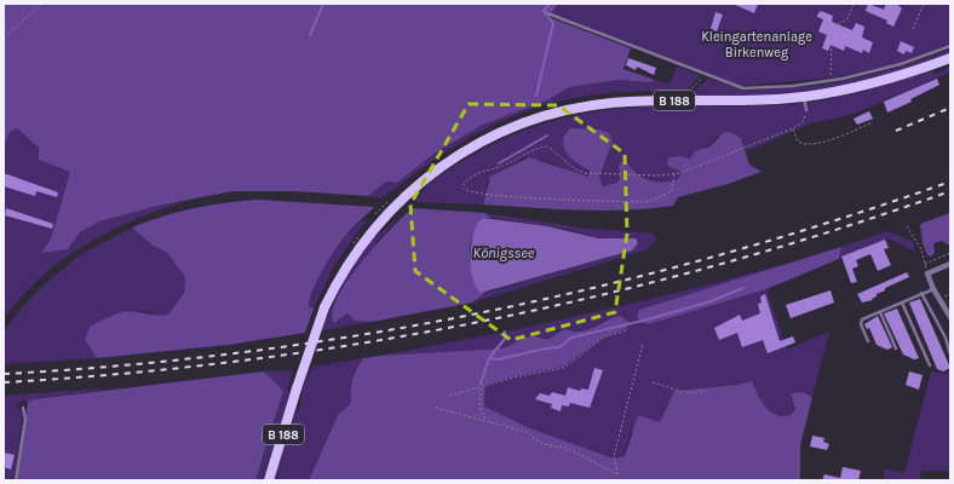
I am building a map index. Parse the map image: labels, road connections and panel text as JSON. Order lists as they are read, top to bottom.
{
  "streets": {
    "main road": ["B 188"]
  },
  "water": ["Königssee"],
  "parks": ["Kleingartenanlage Birkenweg"]
}
